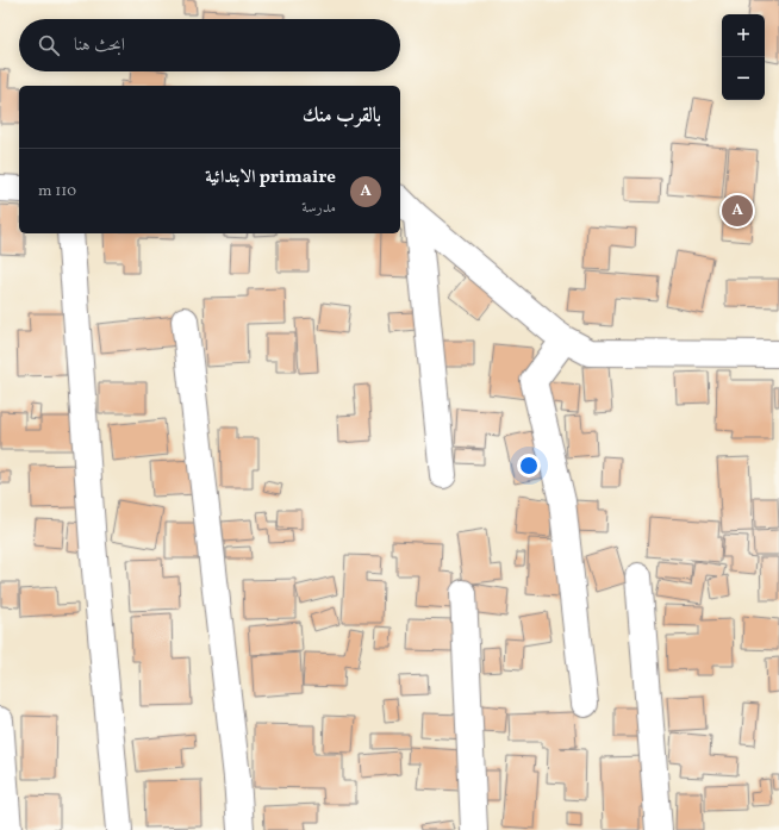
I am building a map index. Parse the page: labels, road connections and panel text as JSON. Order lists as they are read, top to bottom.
{
  "page": {
    "map_buttons": ["+", "−"],
    "search": "ابحث هنا",
    "heading": "بالقرب منك",
    "list": [
      {
        "mark": "A",
        "name": "primaire الابتدائية",
        "note": "مدرسة",
        "value": "110 m"
      }
    ],
    "pins": "A"
  }
}
